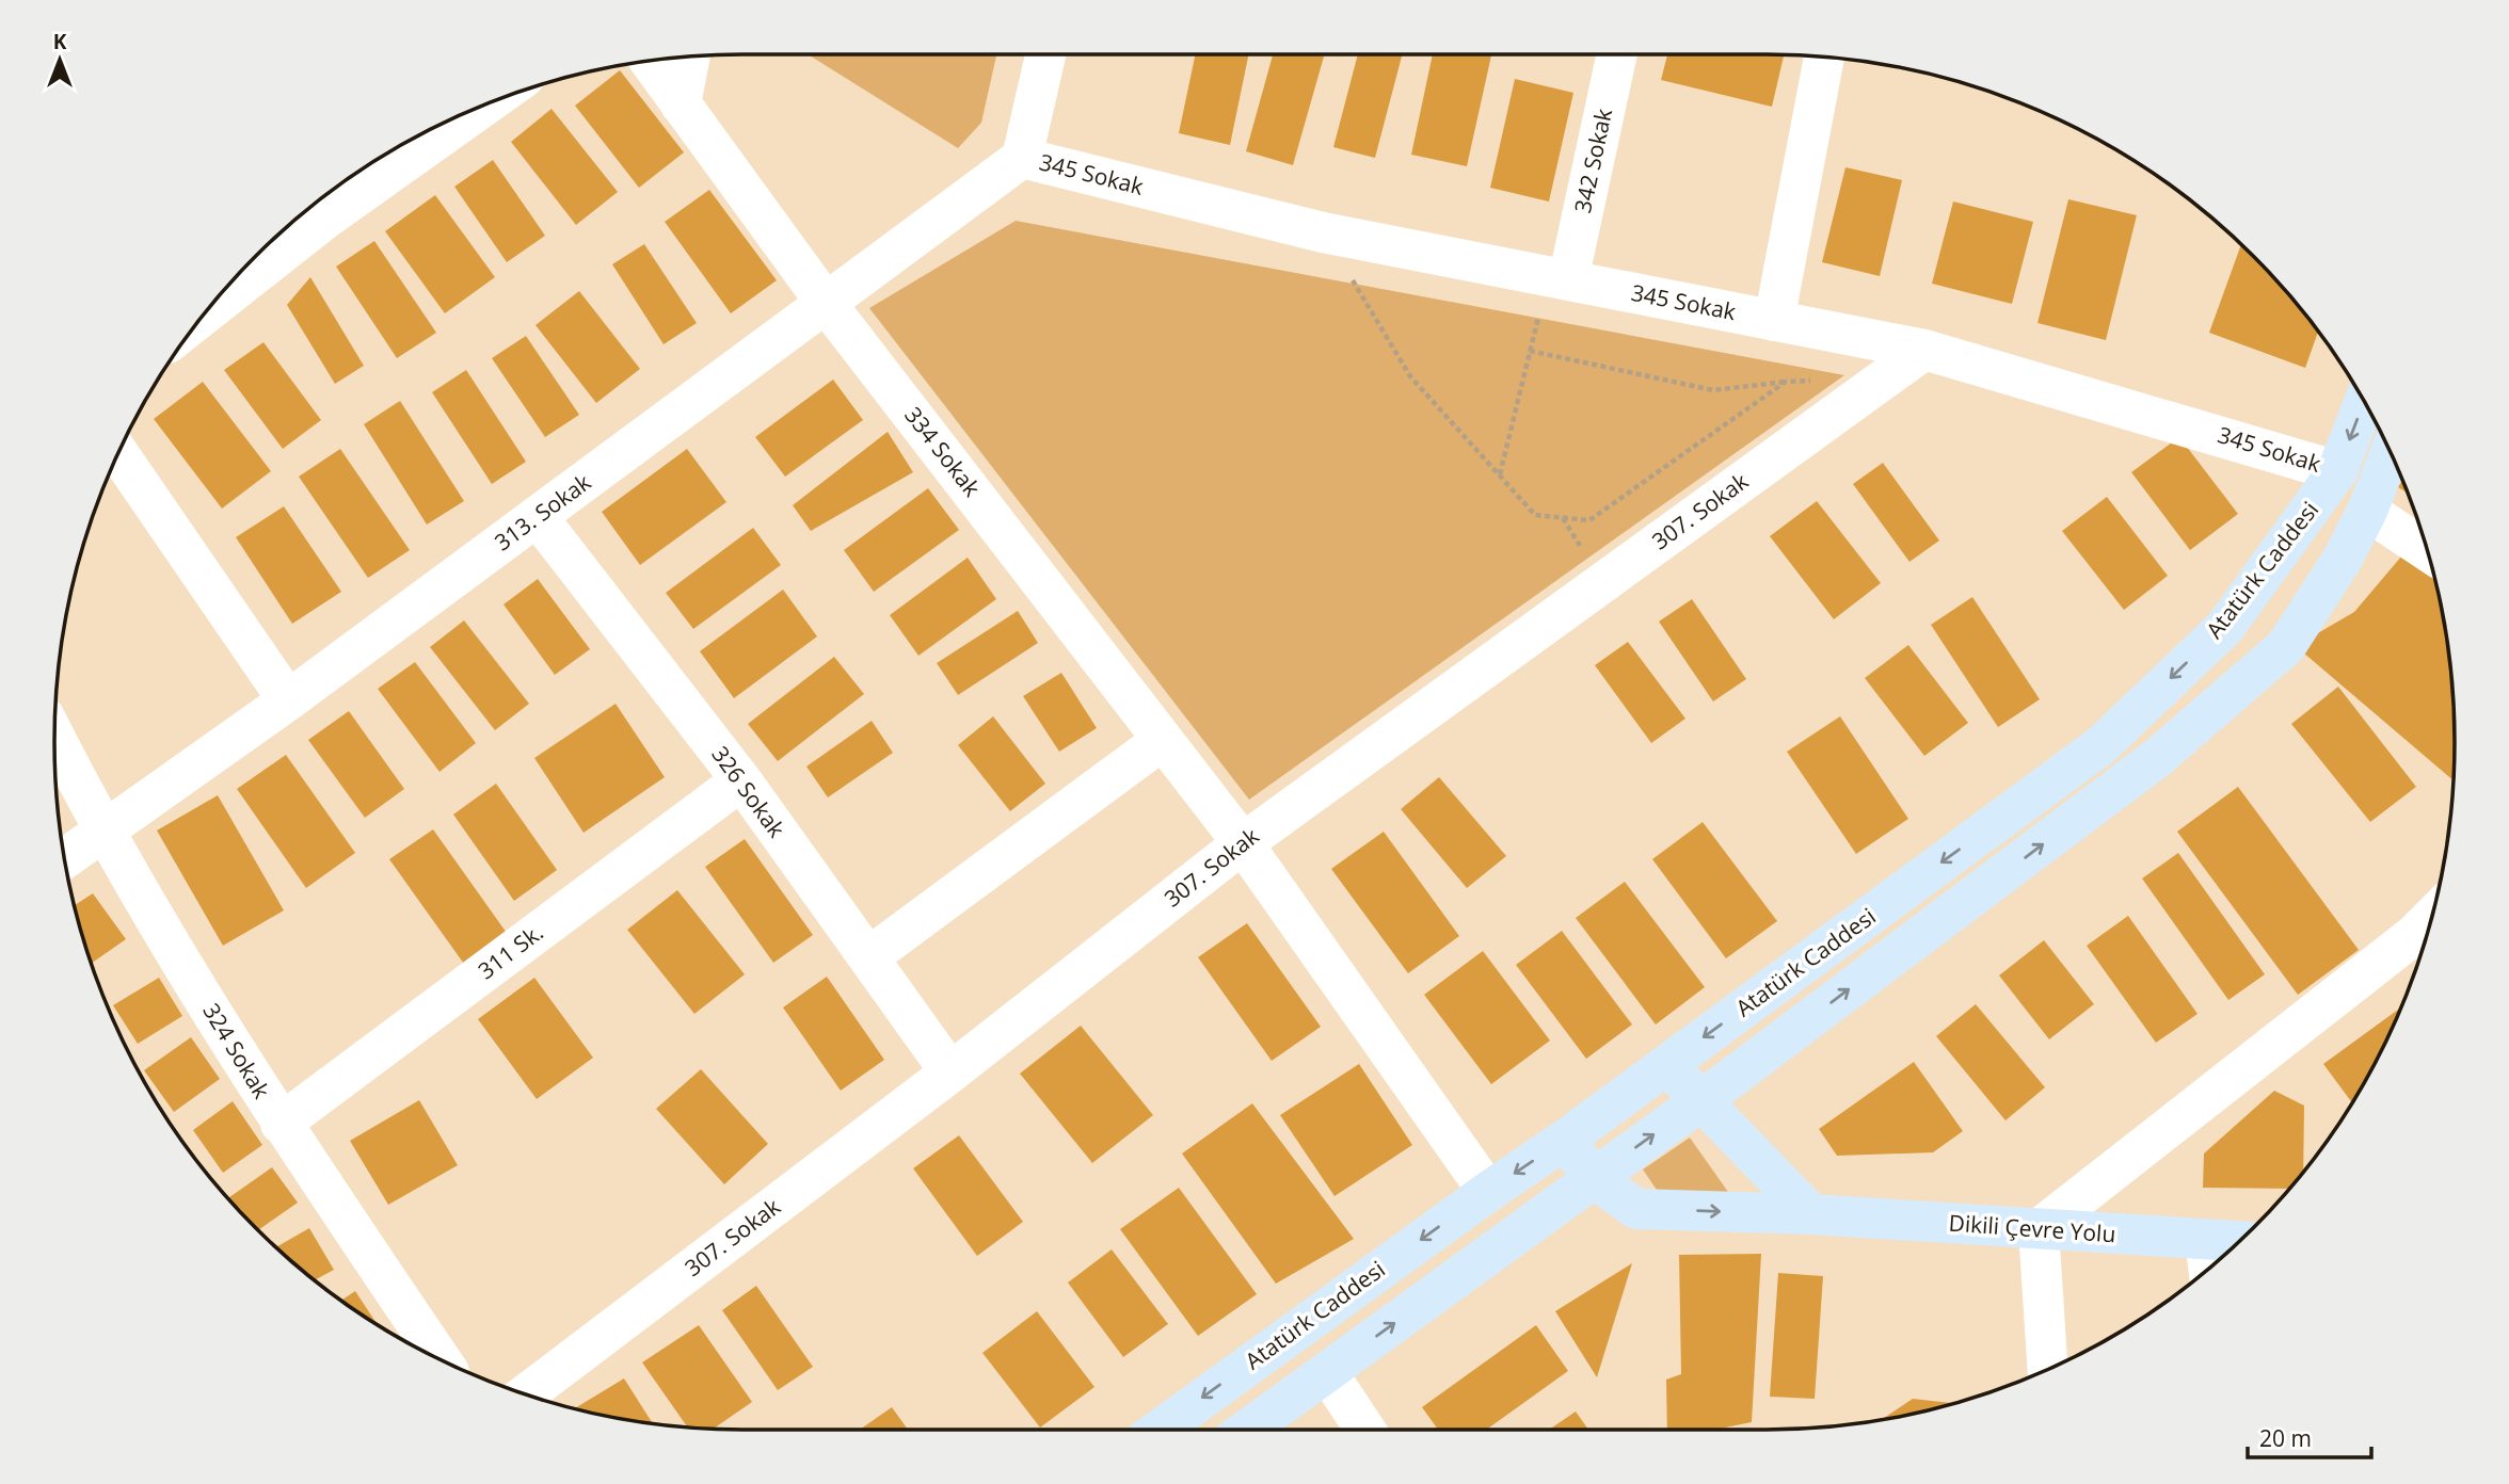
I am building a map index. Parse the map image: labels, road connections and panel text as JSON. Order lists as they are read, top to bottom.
{
  "streets": {
    "main road": ["Atatürk Caddesi", "Dikili Çevre Yolu"],
    "street": [
      "342 Sokak",
      "345 Sokak",
      "334 Sokak",
      "307. Sokak",
      "313. Sokak",
      "326 Sokak",
      "311 Sk.",
      "324 Sokak"
    ]
  },
  "crossings": [
    ["342 Sokak", "345 Sokak"],
    ["345 Sokak", "307. Sokak"],
    ["345 Sokak", "313. Sokak"],
    ["345 Sokak", "Atatürk Caddesi"],
    ["334 Sokak", "307. Sokak"],
    ["334 Sokak", "313. Sokak"],
    ["334 Sokak", "Atatürk Caddesi"],
    ["307. Sokak", "326 Sokak"],
    ["313. Sokak", "326 Sokak"],
    ["313. Sokak", "324 Sokak"],
    ["Atatürk Caddesi", "Dikili Çevre Yolu"],
    ["326 Sokak", "311 Sk."],
    ["311 Sk.", "324 Sokak"]
  ],
  "scale_bar": "20 m",
  "north": "top"
}
